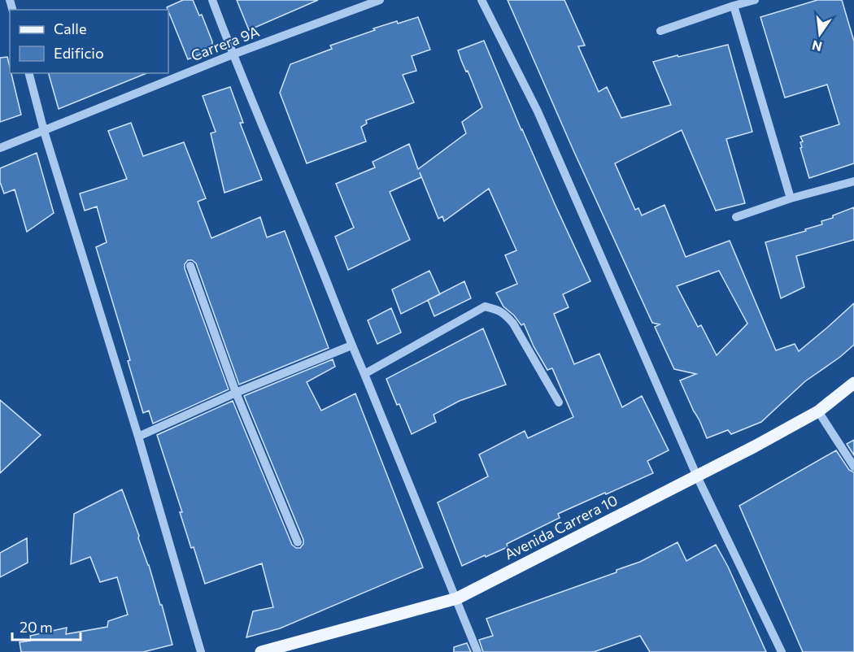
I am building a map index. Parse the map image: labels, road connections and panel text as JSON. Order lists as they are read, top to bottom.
{
  "streets": {
    "main road": ["Avenida Carrera 10"],
    "street": ["Carrera 9A"]
  },
  "legend": ["Calle", "Edificio"],
  "scale_bar": "20 m",
  "north": "bottom"
}
